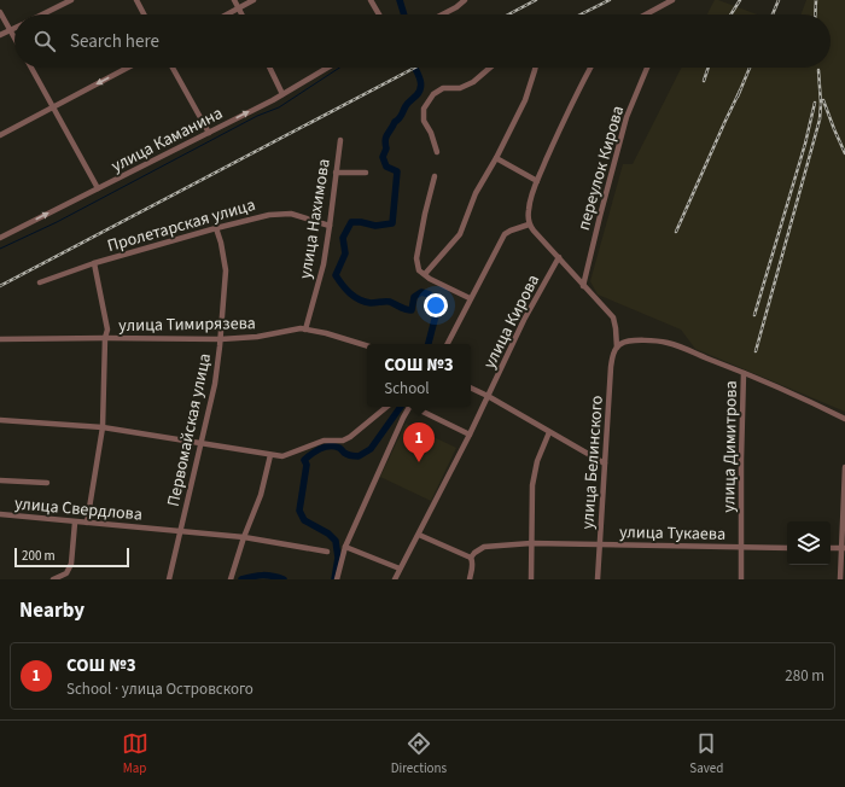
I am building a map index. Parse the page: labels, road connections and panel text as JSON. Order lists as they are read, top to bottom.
{
  "streets": {
    "street": [
      "улица Каманина",
      "переулок Кирова",
      "улица Нахимова",
      "Пролетарская улица",
      "улица Кирова",
      "улица Тимирязева",
      "Первомайская улица",
      "улица Димитрова",
      "улица Белинского",
      "улица Свердлова",
      "улица Тукаева"
    ]
  },
  "crossings": [
    ["улица Нахимова", "Пролетарская улица"],
    ["улица Нахимова", "улица Тимирязева"],
    ["Пролетарская улица", "Первомайская улица"],
    ["улица Тимирязева", "Первомайская улица"],
    ["Первомайская улица", "улица Свердлова"],
    ["улица Димитрова", "улица Тукаева"],
    ["улица Белинского", "улица Тукаева"]
  ],
  "one_way": ["улица Каманина"],
  "scale_bar": "200 m",
  "page": {
    "search": "Search here",
    "popup": ["СОШ №3", "School"],
    "pins": "1",
    "scale": "200 m",
    "heading": "Nearby",
    "list": [
      {
        "mark": "1",
        "name": "СОШ №3",
        "note": "School · улица Островского",
        "value": "280 m"
      }
    ],
    "nav": ["Map", "Directions", "Saved"]
  }
}
